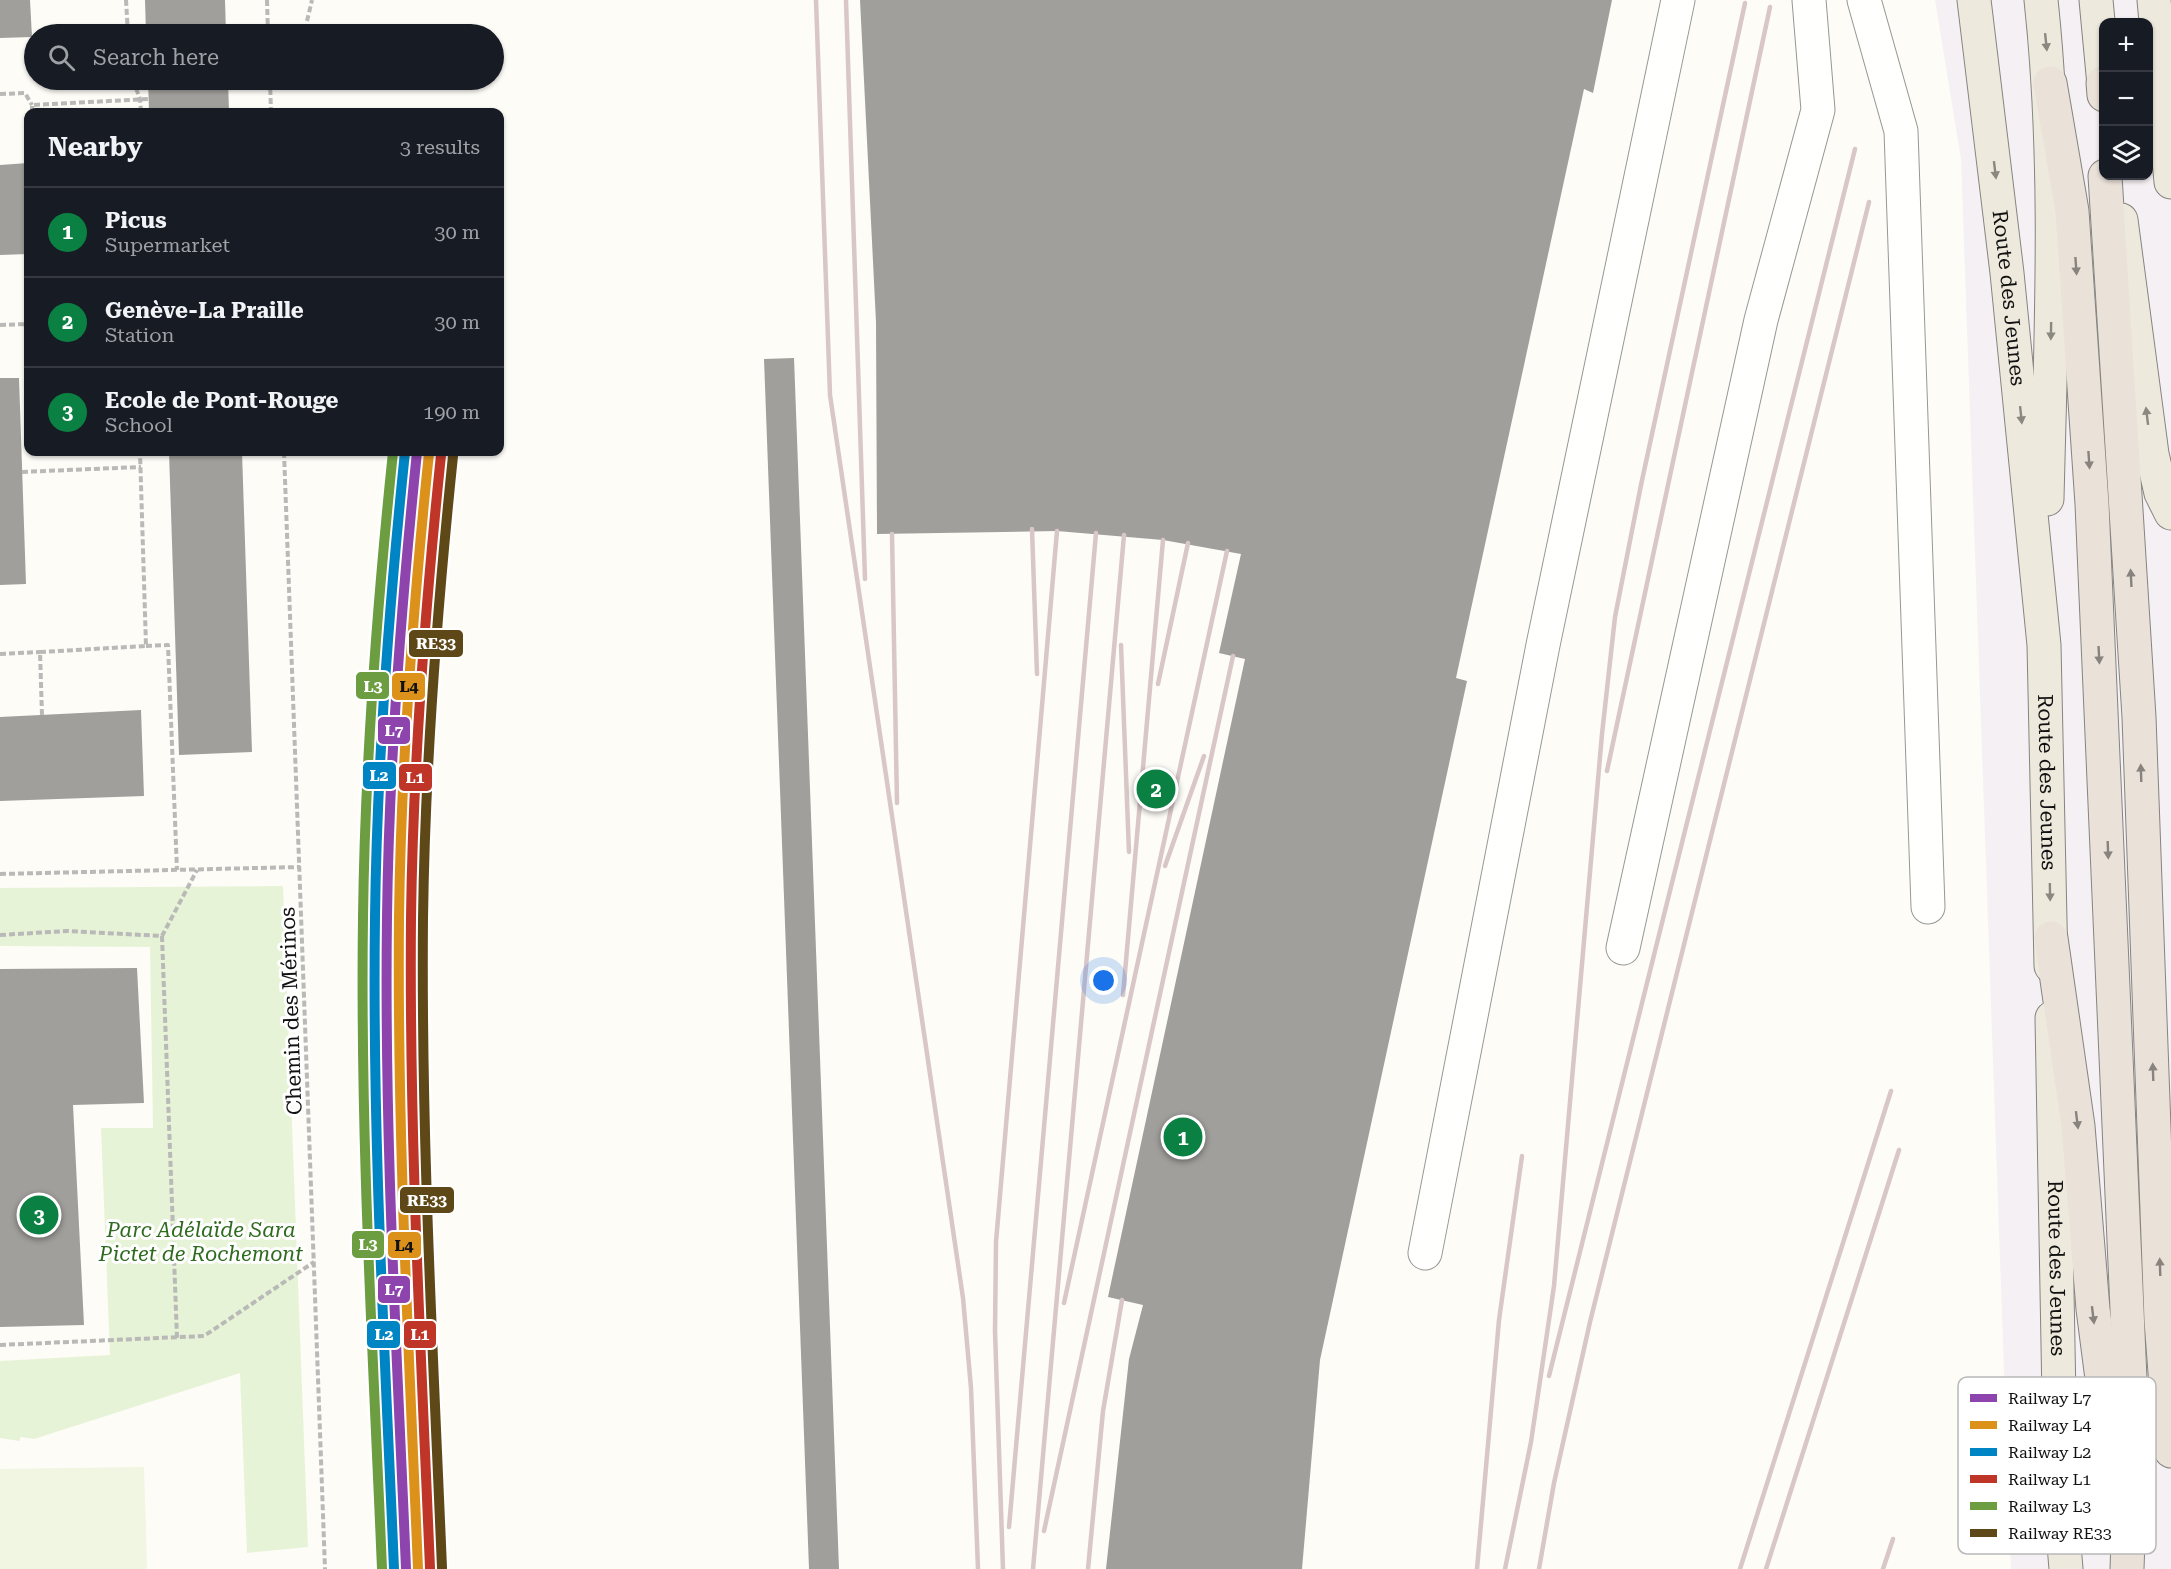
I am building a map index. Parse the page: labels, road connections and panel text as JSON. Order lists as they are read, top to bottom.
{
  "streets": {
    "main road": ["Route des Jeunes"],
    "path": ["Chemin des Mérinos"]
  },
  "parks": ["Parc Adélaïde Sara Pictet de Rochemont"],
  "lines": [
    "rail line L7",
    "rail line L4",
    "rail line L2",
    "rail line L1",
    "rail line L3",
    "rail line RE33"
  ],
  "legend": [
    "Railway L7",
    "Railway L4",
    "Railway L2",
    "Railway L1",
    "Railway L3",
    "Railway RE33"
  ],
  "page": {
    "map_buttons": ["+", "−"],
    "search": "Search here",
    "heading": ["Nearby", "3 results"],
    "list": [
      {
        "mark": "1",
        "name": "Picus",
        "note": "Supermarket",
        "value": "30 m"
      },
      {
        "mark": "2",
        "name": "Genève-La Praille",
        "note": "Station",
        "value": "30 m"
      },
      {
        "mark": "3",
        "name": "Ecole de Pont-Rouge",
        "note": "School",
        "value": "190 m"
      }
    ],
    "pins": ["2", "1", "3"]
  }
}
